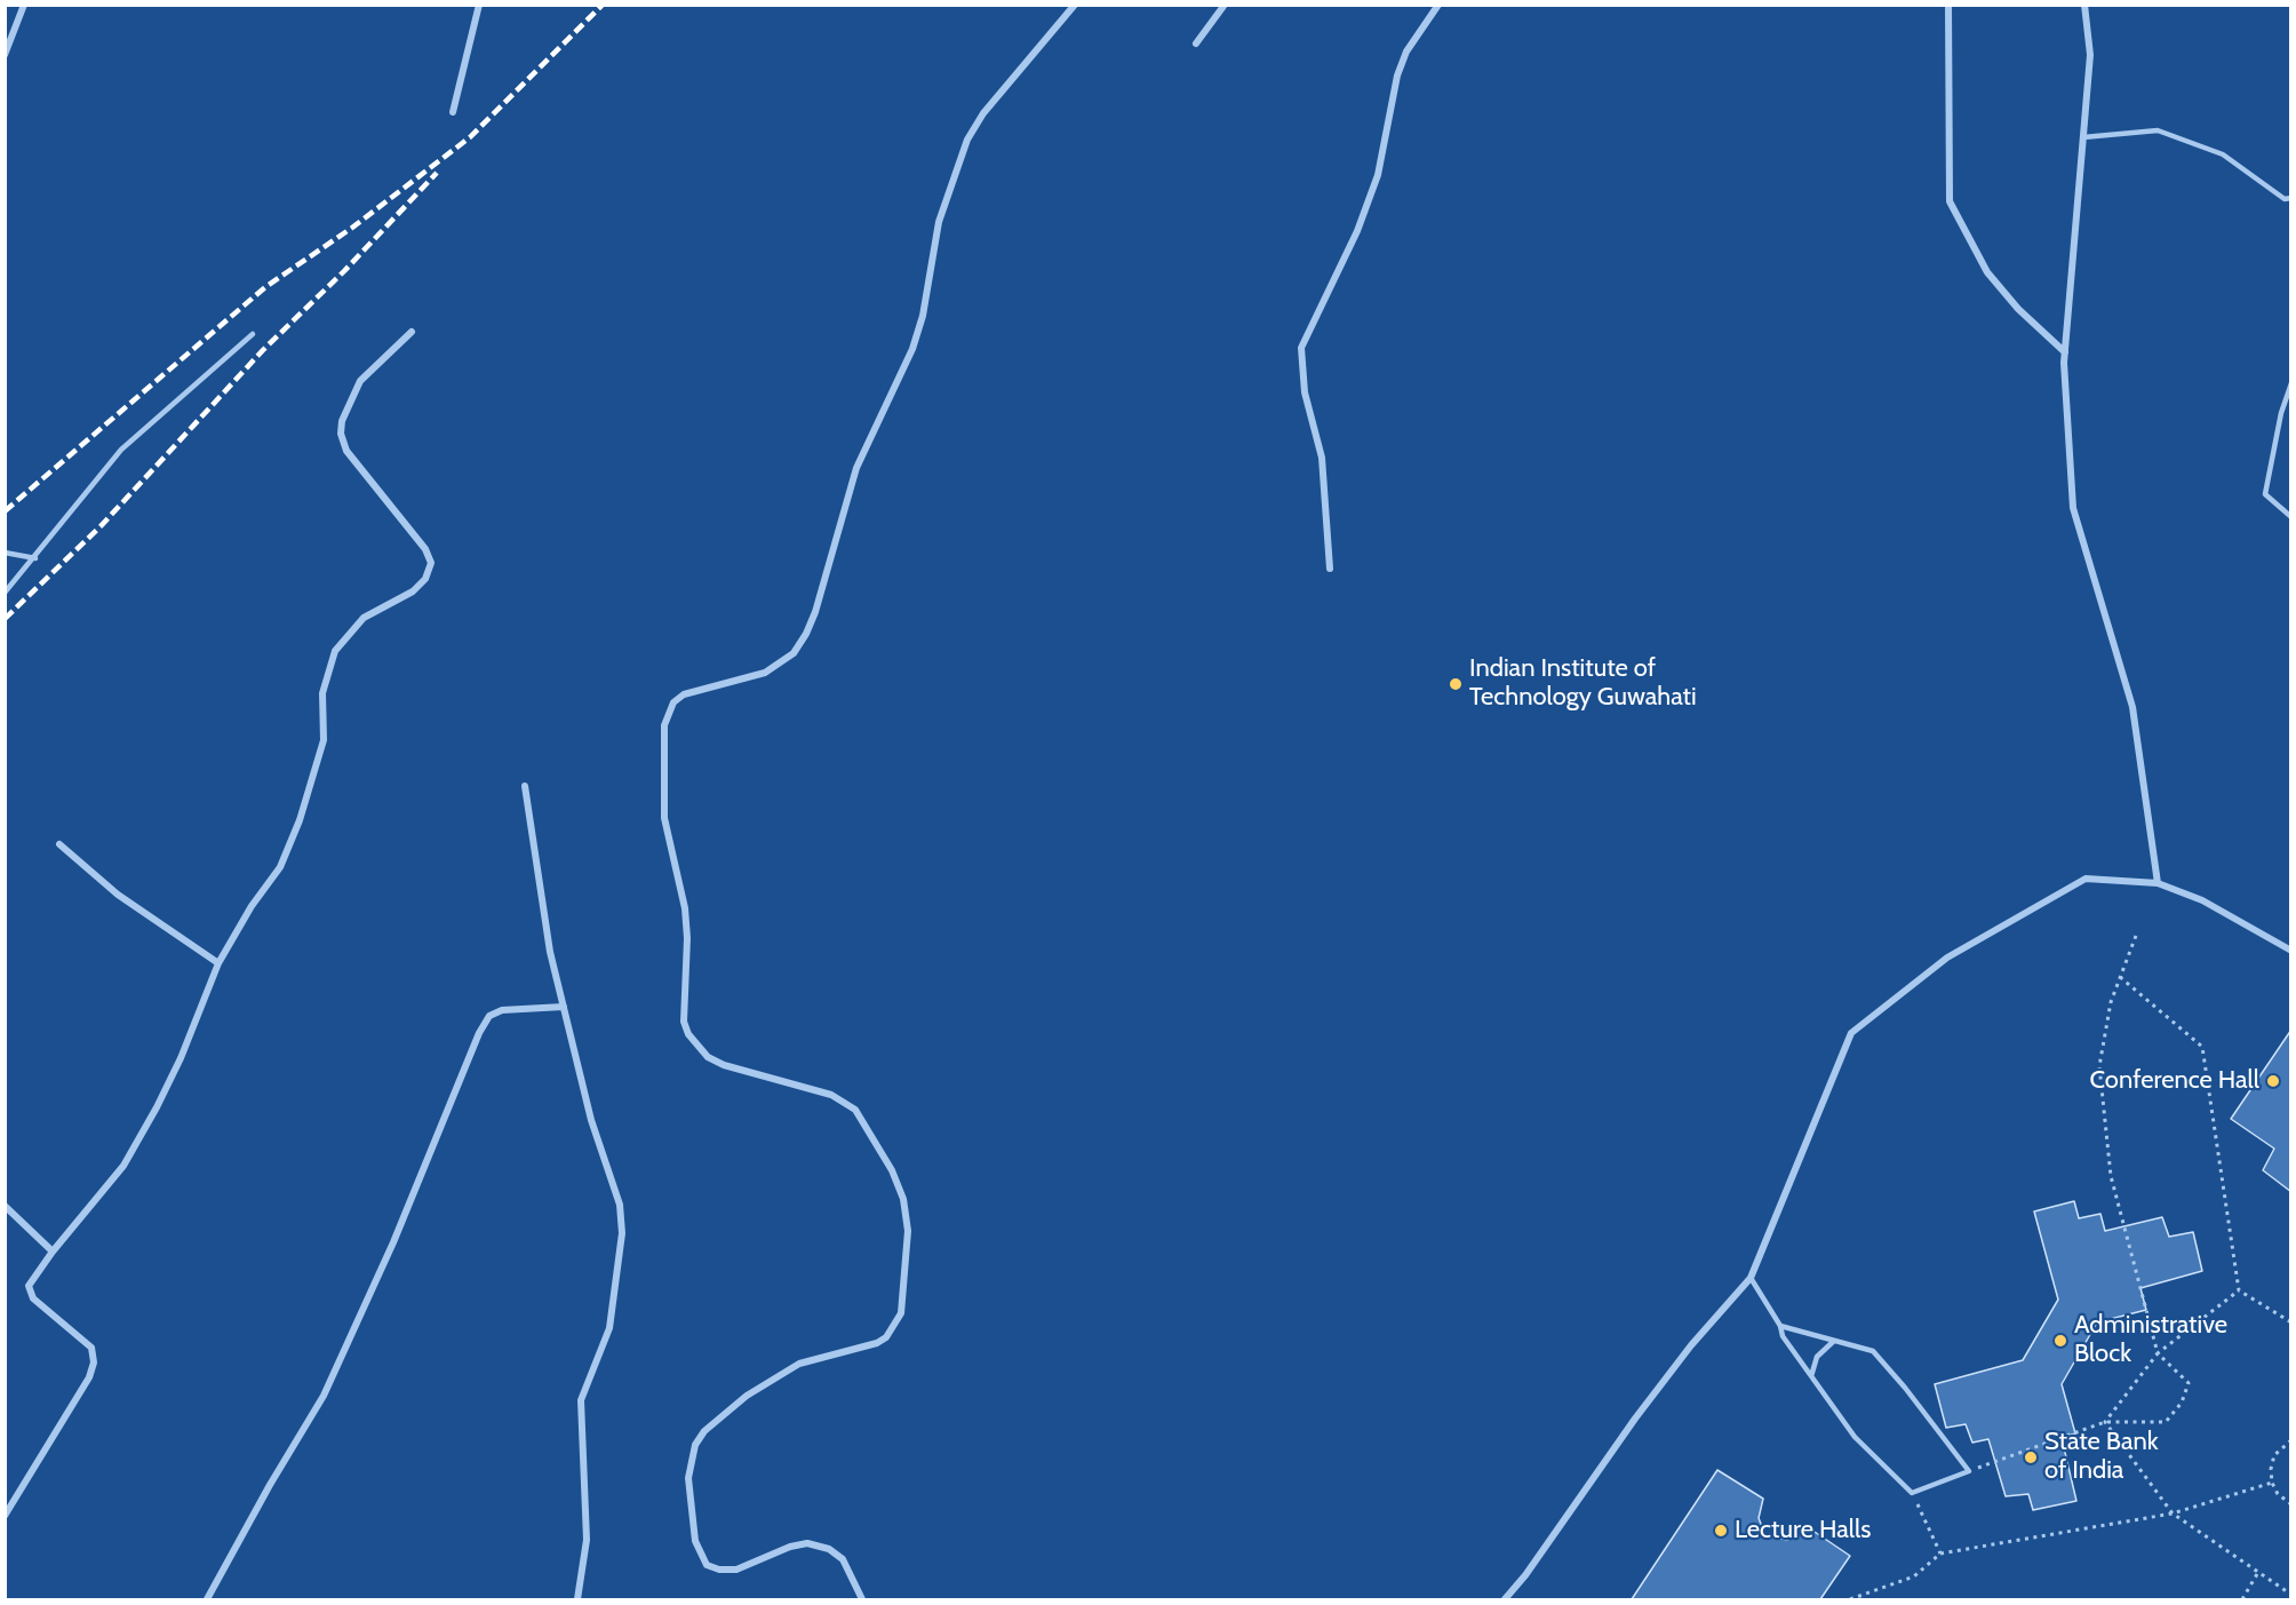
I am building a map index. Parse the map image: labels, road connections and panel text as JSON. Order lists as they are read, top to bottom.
{
  "places": [
    "Indian Institute of Technology Guwahati",
    "Conference Hall",
    "Administrative Block",
    "State Bank of India",
    "Lecture Halls"
  ]
}
